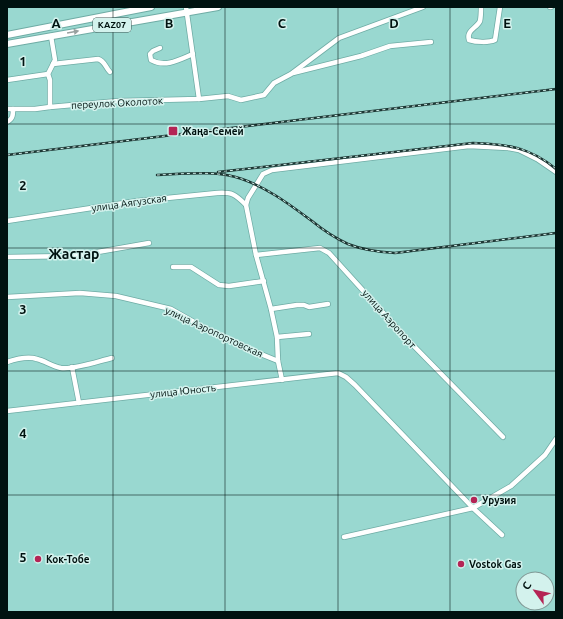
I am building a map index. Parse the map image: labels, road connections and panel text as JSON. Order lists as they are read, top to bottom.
{
  "streets": {
    "highway": ["KAZ07"],
    "street": [
      "переулок Околоток",
      "улица Аягузская",
      "улица Аэропорт",
      "улица Аэропортовская",
      "улица Юность"
    ]
  },
  "districts": ["Жастар"],
  "places": {
    "transit": ["Жаңа-Семей"],
    "other": ["Урузия", "Кок-Тобе", "Vostok Gas"]
  },
  "north": "top left",
  "grid": {
    "columns": [
      "A",
      "B",
      "C",
      "D",
      "E"
    ],
    "rows": [
      "1",
      "2",
      "3",
      "4",
      "5"
    ]
  }
}
